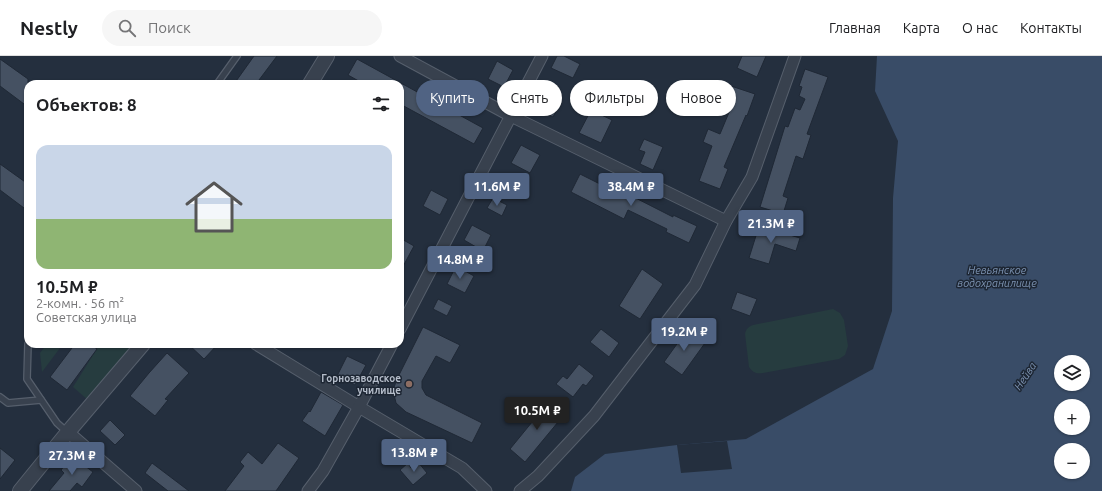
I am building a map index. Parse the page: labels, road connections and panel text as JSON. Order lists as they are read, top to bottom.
{
  "water": ["Невьянское водохранилище", "Нейва"],
  "places": ["Горнозаводское училище"],
  "page": {
    "header": "Nestly",
    "search": "Поиск",
    "nav": [
      "Главная",
      "Карта",
      "О нас",
      "Контакты"
    ],
    "chip": [
      "Купить",
      "Снять",
      "Фильтры",
      "Новое"
    ],
    "heading": "Объектов: 8",
    "list": [
      {
        "name": "10.5M ₽",
        "note": "2-комн. · 56 m² · Советская улица"
      }
    ],
    "price": [
      "11.6M ₽",
      "38.4M ₽",
      "21.3M ₽",
      "14.8M ₽",
      "19.2M ₽",
      "10.5M ₽",
      "13.8M ₽",
      "27.3M ₽"
    ],
    "map_buttons": ["+", "−"]
  }
}
